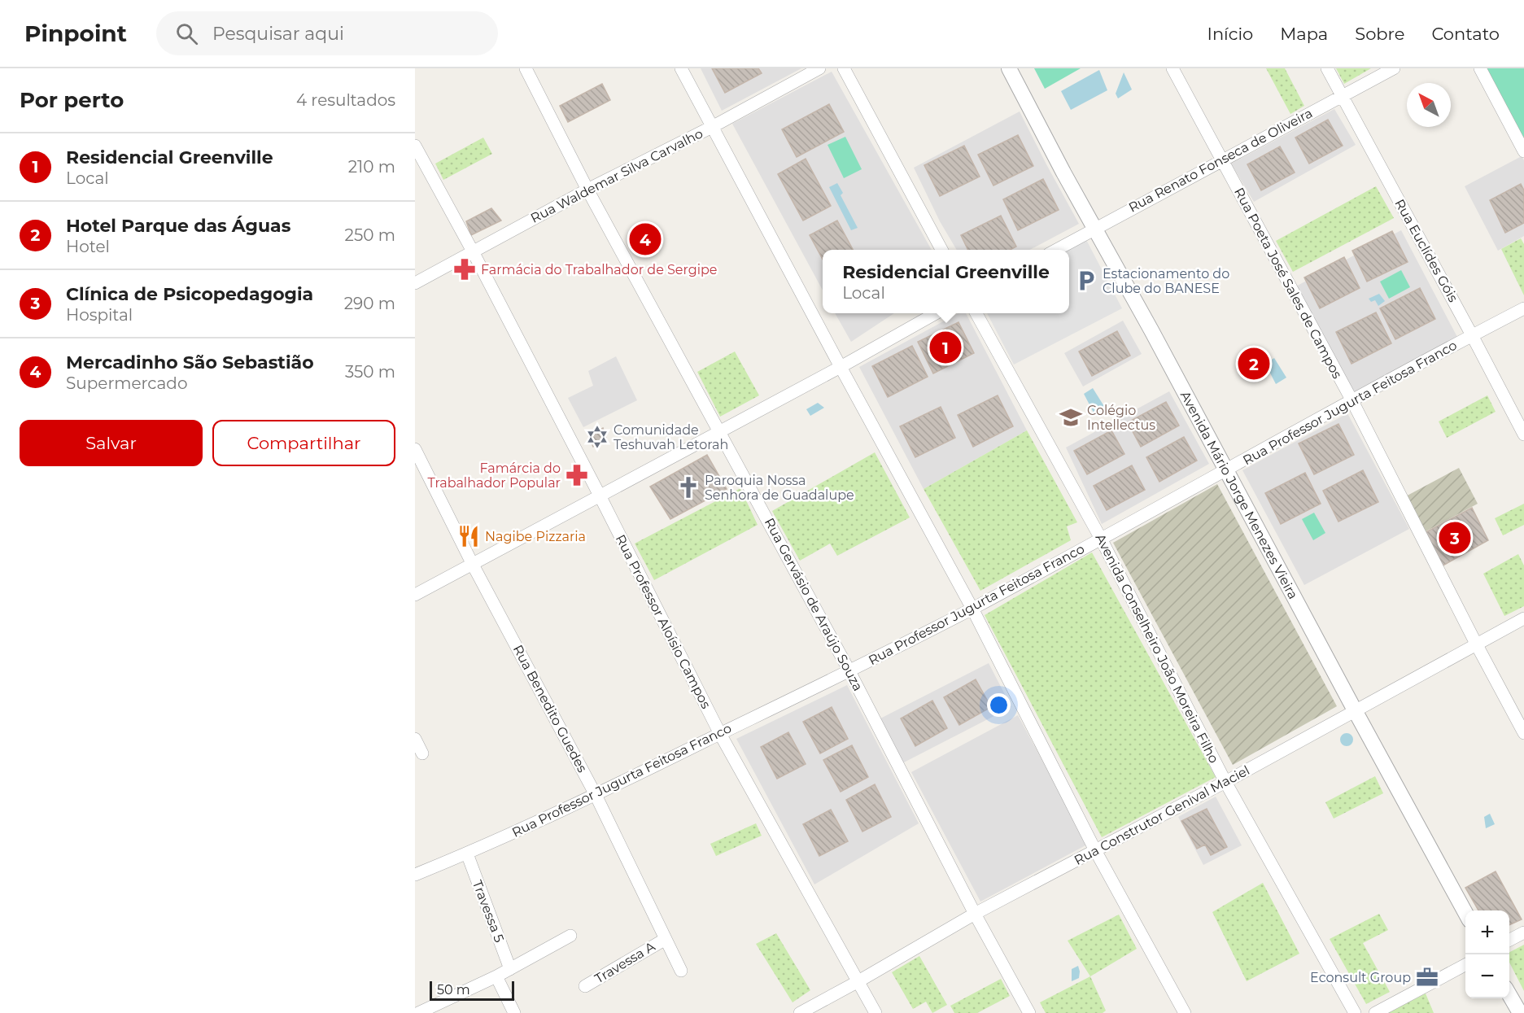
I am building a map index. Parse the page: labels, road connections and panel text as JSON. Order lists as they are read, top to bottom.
{
  "streets": {
    "street": [
      "Rua Renato Fonseca de Oliveira",
      "Rua Waldemar Silva Carvalho",
      "Rua Euclídes Góis",
      "Rua Poeta José Sales de Campos",
      "Rua Professor Jugurta Feitosa Franco",
      "Avenida Mário Jorge Menezes Vieira",
      "Rua Gervásio de Araújo Souza",
      "Rua Professor Aloísio Campos",
      "Avenida Conselheiro João Moreira Filho",
      "Rua Benedito Guedes",
      "Rua Construtor Genival Maciel",
      "Travessa 5",
      "Travessa A"
    ]
  },
  "crossings": [
    ["Rua Renato Fonseca de Oliveira", "Rua Euclídes Góis"],
    ["Rua Renato Fonseca de Oliveira", "Rua Poeta José Sales de Campos"],
    ["Rua Renato Fonseca de Oliveira", "Avenida Mário Jorge Menezes Vieira"],
    ["Rua Waldemar Silva Carvalho", "Rua Gervásio de Araújo Souza"],
    ["Rua Waldemar Silva Carvalho", "Rua Professor Aloísio Campos"],
    ["Rua Euclídes Góis", "Rua Professor Jugurta Feitosa Franco"],
    ["Rua Poeta José Sales de Campos", "Rua Professor Jugurta Feitosa Franco"],
    ["Rua Poeta José Sales de Campos", "Rua Construtor Genival Maciel"],
    ["Rua Professor Jugurta Feitosa Franco", "Avenida Mário Jorge Menezes Vieira"],
    ["Rua Professor Jugurta Feitosa Franco", "Rua Gervásio de Araújo Souza"],
    ["Rua Professor Jugurta Feitosa Franco", "Rua Professor Aloísio Campos"],
    ["Rua Professor Jugurta Feitosa Franco", "Avenida Conselheiro João Moreira Filho"],
    ["Rua Professor Jugurta Feitosa Franco", "Rua Benedito Guedes"],
    ["Rua Professor Jugurta Feitosa Franco", "Travessa 5"],
    ["Avenida Mário Jorge Menezes Vieira", "Rua Construtor Genival Maciel"],
    ["Rua Gervásio de Araújo Souza", "Rua Construtor Genival Maciel"],
    ["Rua Professor Aloísio Campos", "Rua Construtor Genival Maciel"],
    ["Avenida Conselheiro João Moreira Filho", "Rua Construtor Genival Maciel"],
    ["Rua Benedito Guedes", "Travessa A"]
  ],
  "places": {
    "pharmacy": ["Farmácia do Trabalhador de Sergipe", "Famárcia do Trabalhador Popular"],
    "parking": ["Estacionamento do Clube do BANESE"],
    "school or university": ["Colégio Intellectus"],
    "synagogue": ["Comunidade Teshuvah Letorah"],
    "church": ["Paroquia Nossa Senhora de Guadalupe"],
    "restaurant": ["Nagibe Pizzaria"],
    "office": ["Econsult Group"]
  },
  "scale_bar": "50 m",
  "north": "top left",
  "page": {
    "header": "Pinpoint",
    "search": "Pesquisar aqui",
    "nav": [
      "Início",
      "Mapa",
      "Sobre",
      "Contato"
    ],
    "heading": ["Por perto", "4 resultados"],
    "list": [
      {
        "mark": "1",
        "name": "Residencial Greenville",
        "note": "Local",
        "value": "210 m"
      },
      {
        "mark": "2",
        "name": "Hotel Parque das Águas",
        "note": "Hotel",
        "value": "250 m"
      },
      {
        "mark": "3",
        "name": "Clínica de Psicopedagogia",
        "note": "Hospital",
        "value": "290 m"
      },
      {
        "mark": "4",
        "name": "Mercadinho São Sebastião",
        "note": "Supermercado",
        "value": "350 m"
      }
    ],
    "pins": [
      "4",
      "1",
      "2",
      "3"
    ],
    "popup": ["Residencial Greenville", "Local"],
    "buttons": ["Salvar", "Compartilhar"],
    "map_buttons": ["+", "−"],
    "scale": "50 m"
  }
}
